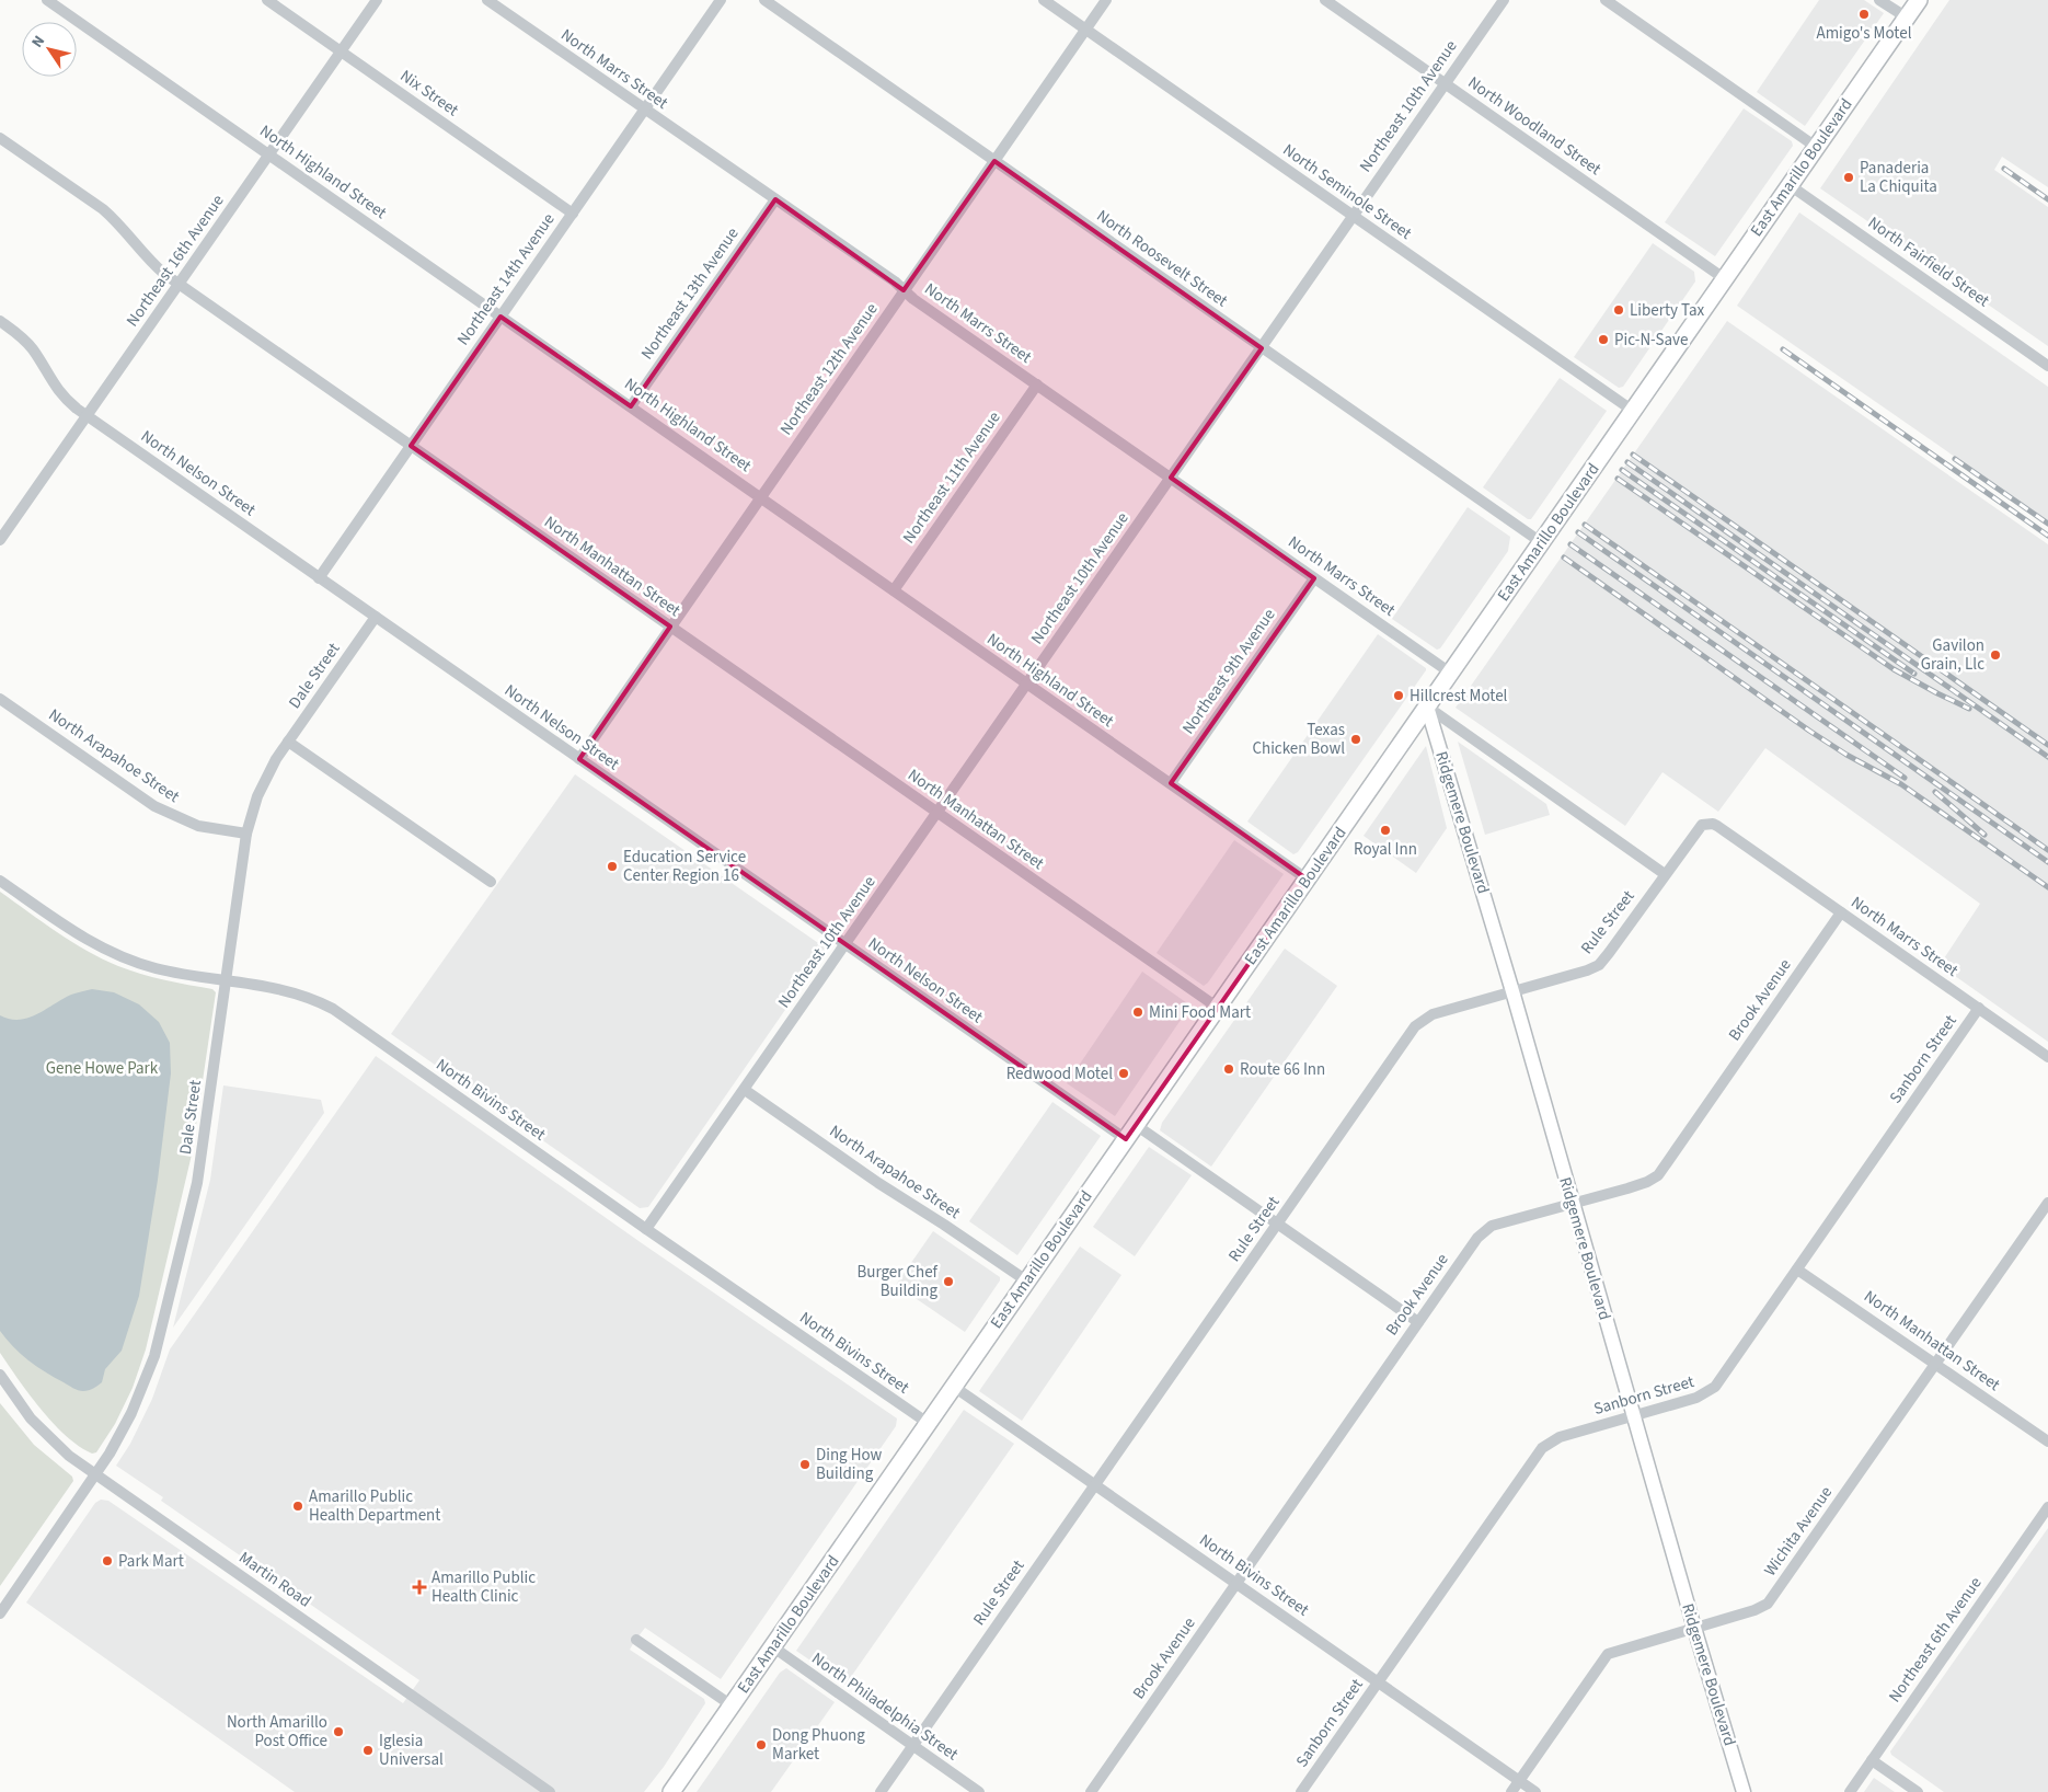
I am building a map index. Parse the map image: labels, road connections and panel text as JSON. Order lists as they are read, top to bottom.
{
  "streets": {
    "highway": ["East Amarillo Boulevard"],
    "main road": ["Ridgemere Boulevard"],
    "street": [
      "North Marrs Street",
      "Nix Street",
      "Northeast 10th Avenue",
      "North Woodland Street",
      "North Highland Street",
      "North Seminole Street",
      "North Roosevelt Street",
      "Northeast 16th Avenue",
      "North Fairfield Street",
      "Northeast 14th Avenue",
      "Northeast 13th Avenue",
      "Northeast 12th Avenue",
      "North Nelson Street",
      "Northeast 11th Avenue",
      "North Manhattan Street",
      "Northeast 9th Avenue",
      "Dale Street",
      "North Arapahoe Street",
      "Rule Street",
      "Brook Avenue",
      "Sanborn Street",
      "North Bivins Street",
      "Wichita Avenue",
      "Martin Road",
      "Northeast 6th Avenue",
      "North Philadelphia Street"
    ]
  },
  "crossings": [
    ["North Marrs Street", "Northeast 10th Avenue"],
    ["North Marrs Street", "East Amarillo Boulevard"],
    ["North Marrs Street", "Northeast 14th Avenue"],
    ["North Marrs Street", "Northeast 13th Avenue"],
    ["North Marrs Street", "Northeast 12th Avenue"],
    ["North Marrs Street", "Northeast 11th Avenue"],
    ["North Marrs Street", "Northeast 9th Avenue"],
    ["North Marrs Street", "Rule Street"],
    ["North Marrs Street", "Brook Avenue"],
    ["North Marrs Street", "Sanborn Street"],
    ["Nix Street", "Northeast 16th Avenue"],
    ["Nix Street", "Northeast 14th Avenue"],
    ["Northeast 10th Avenue", "North Woodland Street"],
    ["Northeast 10th Avenue", "North Highland Street"],
    ["Northeast 10th Avenue", "North Seminole Street"],
    ["Northeast 10th Avenue", "North Roosevelt Street"],
    ["Northeast 10th Avenue", "North Nelson Street"],
    ["Northeast 10th Avenue", "North Manhattan Street"],
    ["Northeast 10th Avenue", "North Arapahoe Street"],
    ["Northeast 10th Avenue", "North Bivins Street"],
    ["North Woodland Street", "East Amarillo Boulevard"],
    ["East Amarillo Boulevard", "North Highland Street"],
    ["East Amarillo Boulevard", "North Seminole Street"],
    ["East Amarillo Boulevard", "North Roosevelt Street"],
    ["East Amarillo Boulevard", "North Fairfield Street"],
    ["East Amarillo Boulevard", "North Nelson Street"],
    ["East Amarillo Boulevard", "North Manhattan Street"],
    ["East Amarillo Boulevard", "North Arapahoe Street"],
    ["East Amarillo Boulevard", "Ridgemere Boulevard"],
    ["East Amarillo Boulevard", "North Bivins Street"],
    ["East Amarillo Boulevard", "North Philadelphia Street"],
    ["North Highland Street", "Northeast 16th Avenue"],
    ["North Highland Street", "Northeast 14th Avenue"],
    ["North Highland Street", "Northeast 13th Avenue"],
    ["North Highland Street", "Northeast 12th Avenue"],
    ["North Highland Street", "Northeast 11th Avenue"],
    ["North Highland Street", "Northeast 9th Avenue"],
    ["North Seminole Street", "Northeast 12th Avenue"],
    ["North Roosevelt Street", "Northeast 12th Avenue"],
    ["Northeast 16th Avenue", "North Nelson Street"],
    ["Northeast 16th Avenue", "North Manhattan Street"],
    ["Northeast 14th Avenue", "North Nelson Street"],
    ["Northeast 14th Avenue", "North Manhattan Street"],
    ["Northeast 12th Avenue", "North Nelson Street"],
    ["Northeast 12th Avenue", "North Manhattan Street"],
    ["North Nelson Street", "Dale Street"],
    ["North Manhattan Street", "Sanborn Street"],
    ["North Manhattan Street", "Wichita Avenue"],
    ["Dale Street", "North Arapahoe Street"],
    ["Dale Street", "North Bivins Street"],
    ["Dale Street", "Martin Road"],
    ["Ridgemere Boulevard", "Rule Street"],
    ["Ridgemere Boulevard", "Brook Avenue"],
    ["Ridgemere Boulevard", "Sanborn Street"],
    ["Ridgemere Boulevard", "Wichita Avenue"],
    ["Rule Street", "North Bivins Street"],
    ["Rule Street", "North Philadelphia Street"],
    ["Brook Avenue", "North Bivins Street"],
    ["Sanborn Street", "North Bivins Street"],
    ["North Bivins Street", "Wichita Avenue"]
  ],
  "parks": ["Gene Howe Park"],
  "places": {
    "other": [
      "Amigo's Motel",
      "Panaderia La Chiquita",
      "Liberty Tax",
      "Pic-N-Save",
      "Gavilon Grain, Llc",
      "Hillcrest Motel",
      "Texas Chicken Bowl",
      "Royal Inn",
      "Education Service Center Region 16",
      "Mini Food Mart",
      "Route 66 Inn",
      "Redwood Motel",
      "Burger Chef Building",
      "Ding How Building",
      "Amarillo Public Health Department",
      "Park Mart",
      "North Amarillo Post Office",
      "Dong Phuong Market",
      "Iglesia Universal"
    ],
    "health": ["Amarillo Public Health Clinic"]
  },
  "north": "top left"
}
